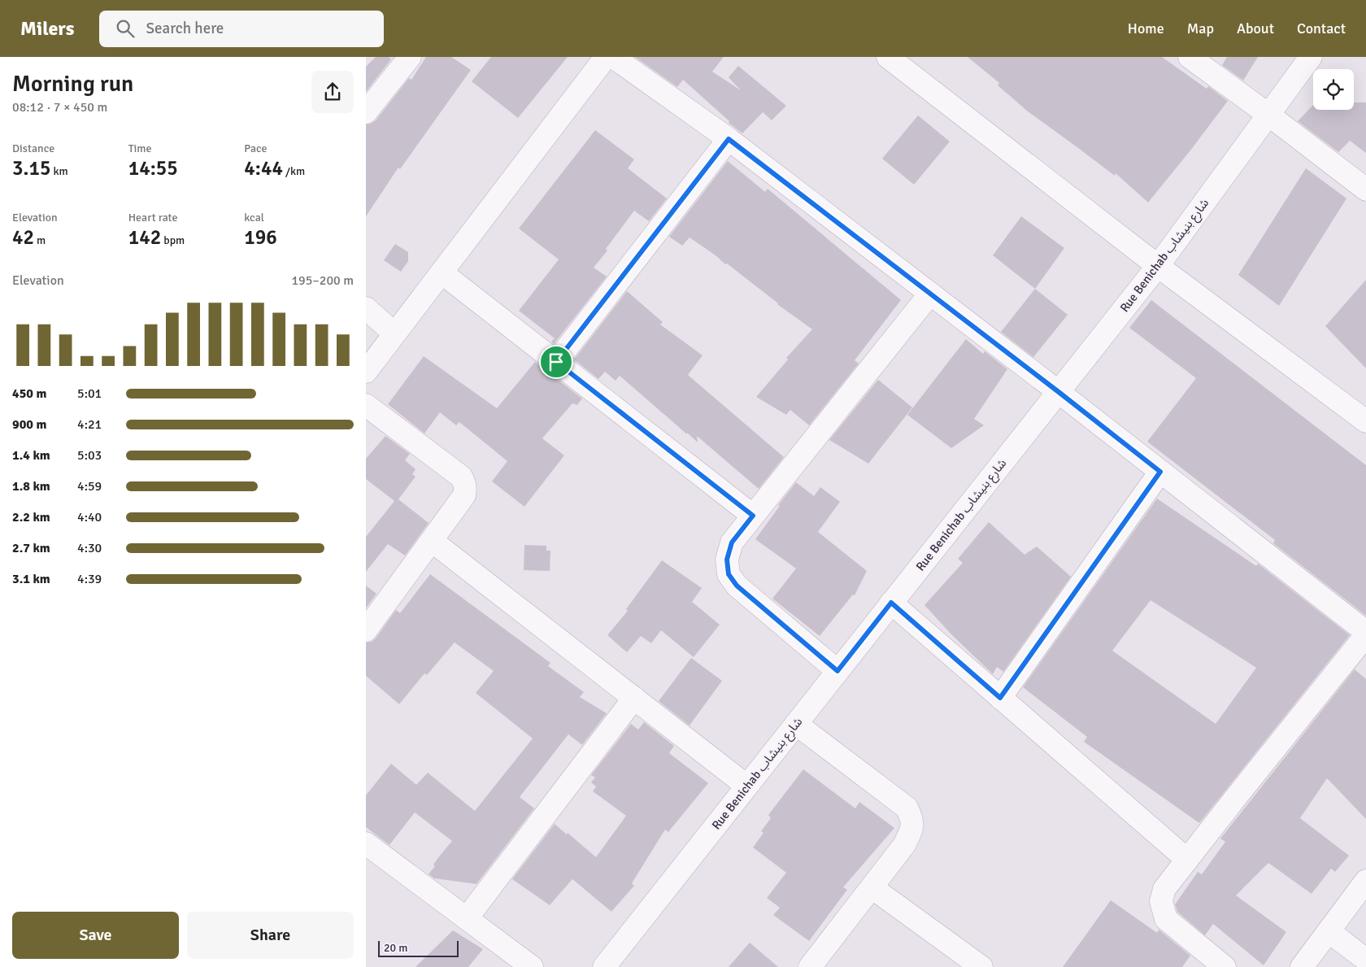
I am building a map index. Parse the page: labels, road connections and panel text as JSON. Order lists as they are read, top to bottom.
{
  "streets": {
    "street": ["Rue Benichab شارع بنيشاب"]
  },
  "scale_bar": "20 m",
  "page": {
    "header": "Milers",
    "search": "Search here",
    "nav": [
      "Home",
      "Map",
      "About",
      "Contact"
    ],
    "heading": ["Morning run", "08:12 · 7 × 450 m"],
    "stats": [
      ["Distance", "3.15 km"],
      ["Time", "14:55"],
      ["Pace", "4:44 /km"],
      ["Elevation", "42 m"],
      ["Heart rate", "142 bpm"],
      ["kcal", "196"]
    ],
    "chart": ["Elevation", "195–200 m"],
    "list": [
      {
        "name": "450 m",
        "note": "5:01"
      },
      {
        "name": "900 m",
        "note": "4:21"
      },
      {
        "name": "1.4 km",
        "note": "5:03"
      },
      {
        "name": "1.8 km",
        "note": "4:59"
      },
      {
        "name": "2.2 km",
        "note": "4:40"
      },
      {
        "name": "2.7 km",
        "note": "4:30"
      },
      {
        "name": "3.1 km",
        "note": "4:39"
      }
    ],
    "buttons": ["Save", "Share"],
    "scale": "20 m"
  }
}
